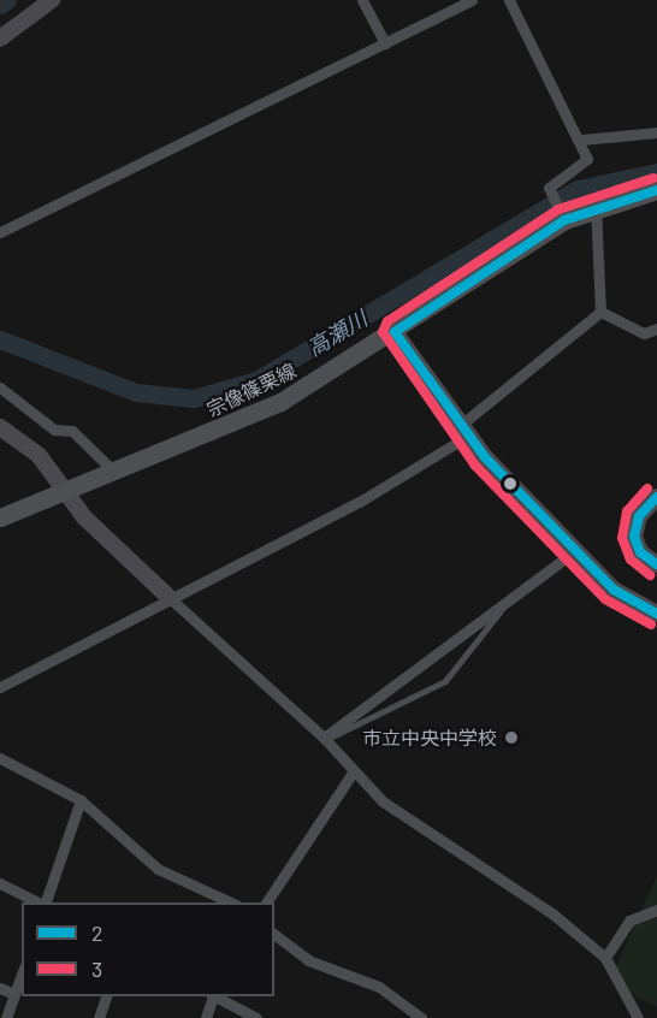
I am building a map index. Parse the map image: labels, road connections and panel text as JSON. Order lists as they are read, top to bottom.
{
  "streets": {
    "main road": ["宗像篠栗線"]
  },
  "water": ["高瀬川"],
  "places": ["市立中央中学校"],
  "lines": ["transit line 3", "transit line 2"],
  "legend": ["2", "3"]
}
